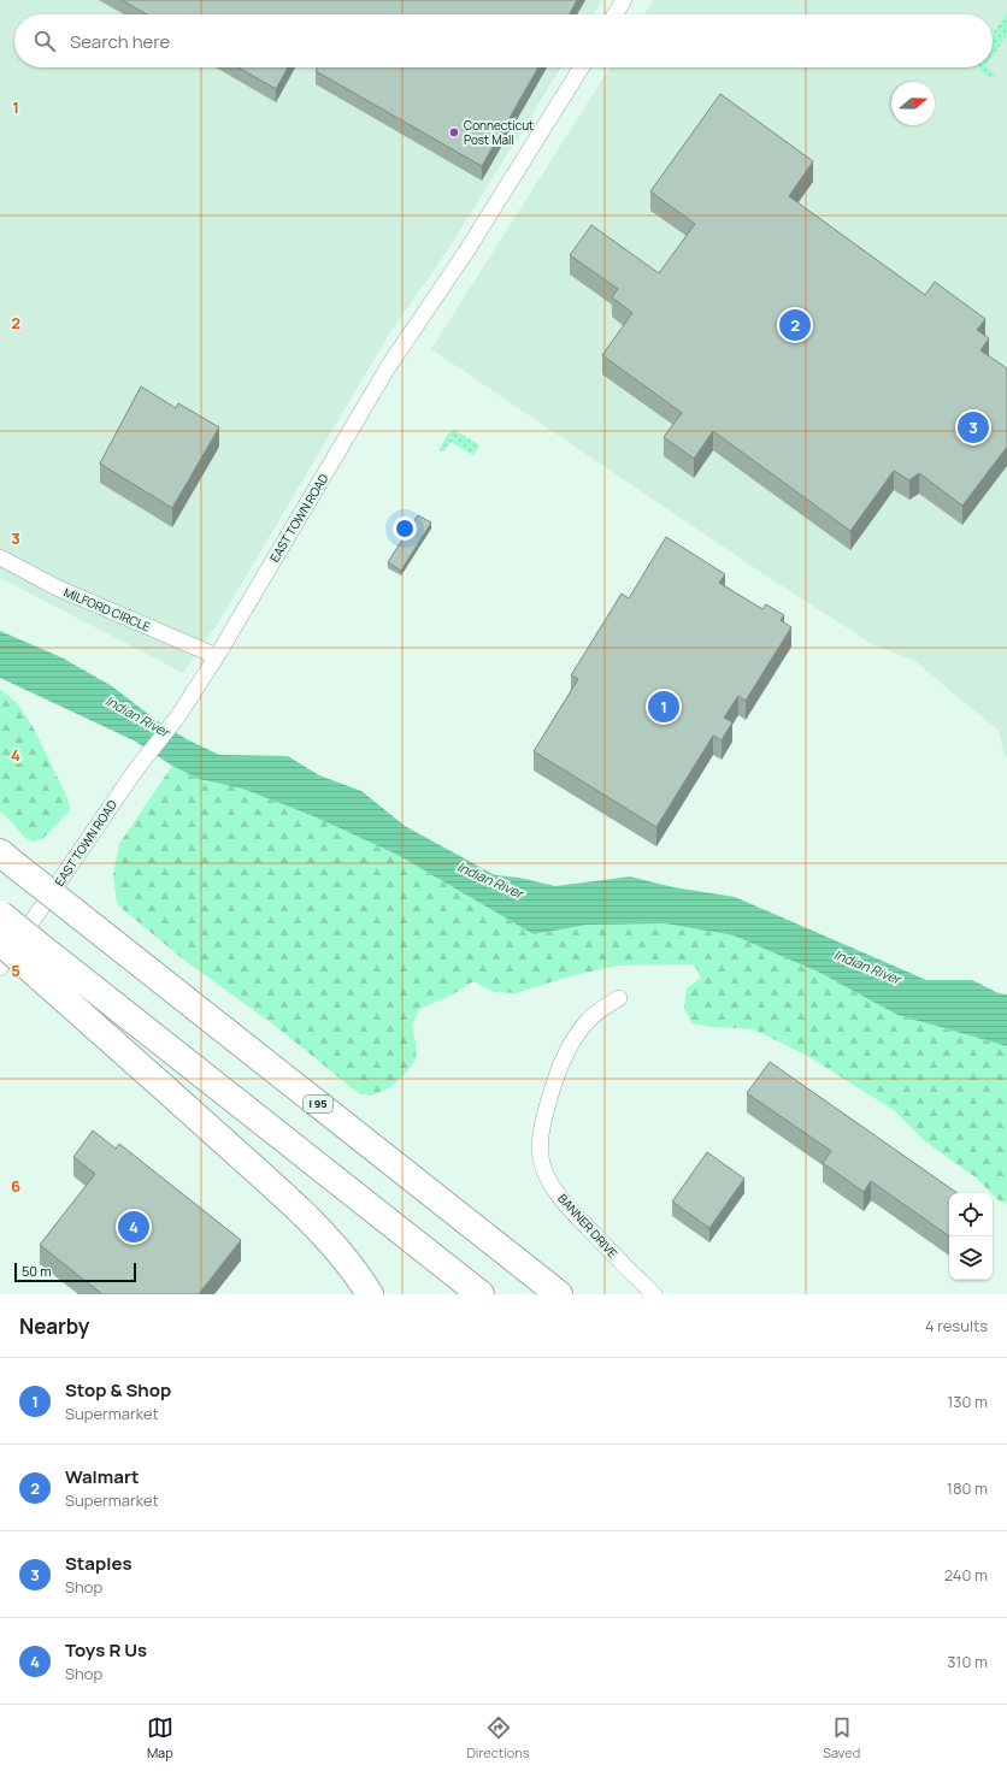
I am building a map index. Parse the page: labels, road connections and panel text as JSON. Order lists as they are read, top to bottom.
{
  "streets": {
    "highway": ["I 95"],
    "street": ["EAST TOWN ROAD", "MILFORD CIRCLE", "BANNER DRIVE"]
  },
  "crossings": [
    ["EAST TOWN ROAD", "MILFORD CIRCLE"]
  ],
  "water": ["Indian River"],
  "places": ["Connecticut Post Mall"],
  "scale_bar": "50 m",
  "north": "right",
  "page": {
    "search": "Search here",
    "pins": [
      "2",
      "3",
      "1",
      "4"
    ],
    "scale": "50 m",
    "heading": ["Nearby", "4 results"],
    "list": [
      {
        "mark": "1",
        "name": "Stop & Shop",
        "note": "Supermarket",
        "value": "130 m"
      },
      {
        "mark": "2",
        "name": "Walmart",
        "note": "Supermarket",
        "value": "180 m"
      },
      {
        "mark": "3",
        "name": "Staples",
        "note": "Shop",
        "value": "240 m"
      },
      {
        "mark": "4",
        "name": "Toys R Us",
        "note": "Shop",
        "value": "310 m"
      }
    ],
    "nav": ["Map", "Directions", "Saved"]
  },
  "grid": {
    "rows": [
      "1",
      "2",
      "3",
      "4",
      "5",
      "6"
    ]
  }
}
